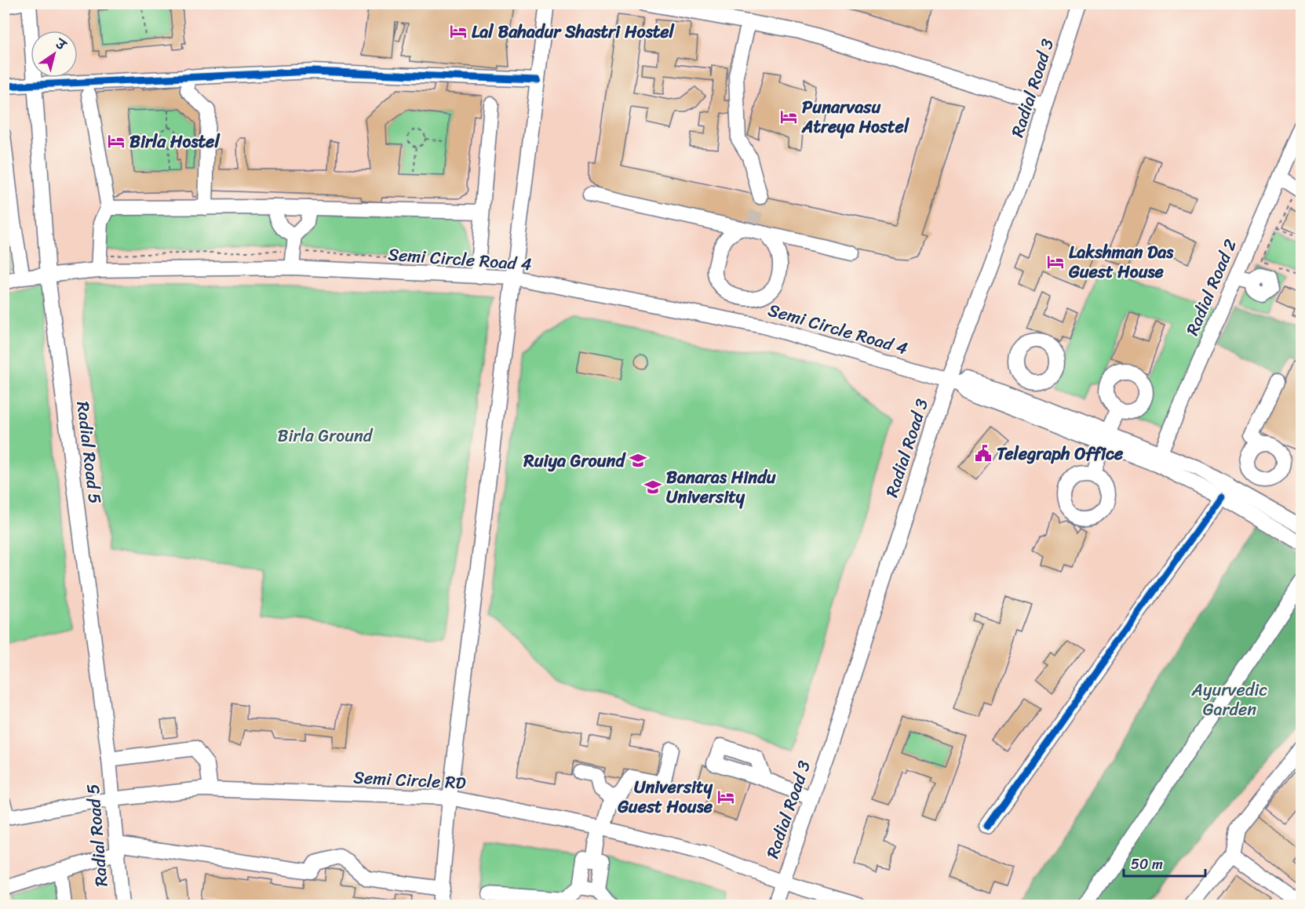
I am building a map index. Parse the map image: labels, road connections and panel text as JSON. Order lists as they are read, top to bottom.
{
  "streets": {
    "street": [
      "Radial Road 3",
      "Semi Circle Road 4",
      "Radial Road 2",
      "Radial Road 5",
      "Semi Circle RD"
    ]
  },
  "crossings": [
    ["Radial Road 3", "Semi Circle Road 4"],
    ["Radial Road 3", "Semi Circle RD"],
    ["Semi Circle Road 4", "Radial Road 2"],
    ["Semi Circle Road 4", "Radial Road 5"],
    ["Radial Road 5", "Semi Circle RD"]
  ],
  "parks": ["Birla Ground", "Ayurvedic Garden"],
  "places": {
    "hotel": [
      "Lal Bahadur Shastri Hostel",
      "Punarvasu Atreya Hostel",
      "Birla Hostel",
      "Lakshman Das Guest House",
      "University Guest House"
    ],
    "public building": ["Telegraph Office"],
    "school or university": ["Ruiya Ground", "Banaras Hindu University"]
  },
  "scale_bar": "50 m",
  "north": "top right"
}
